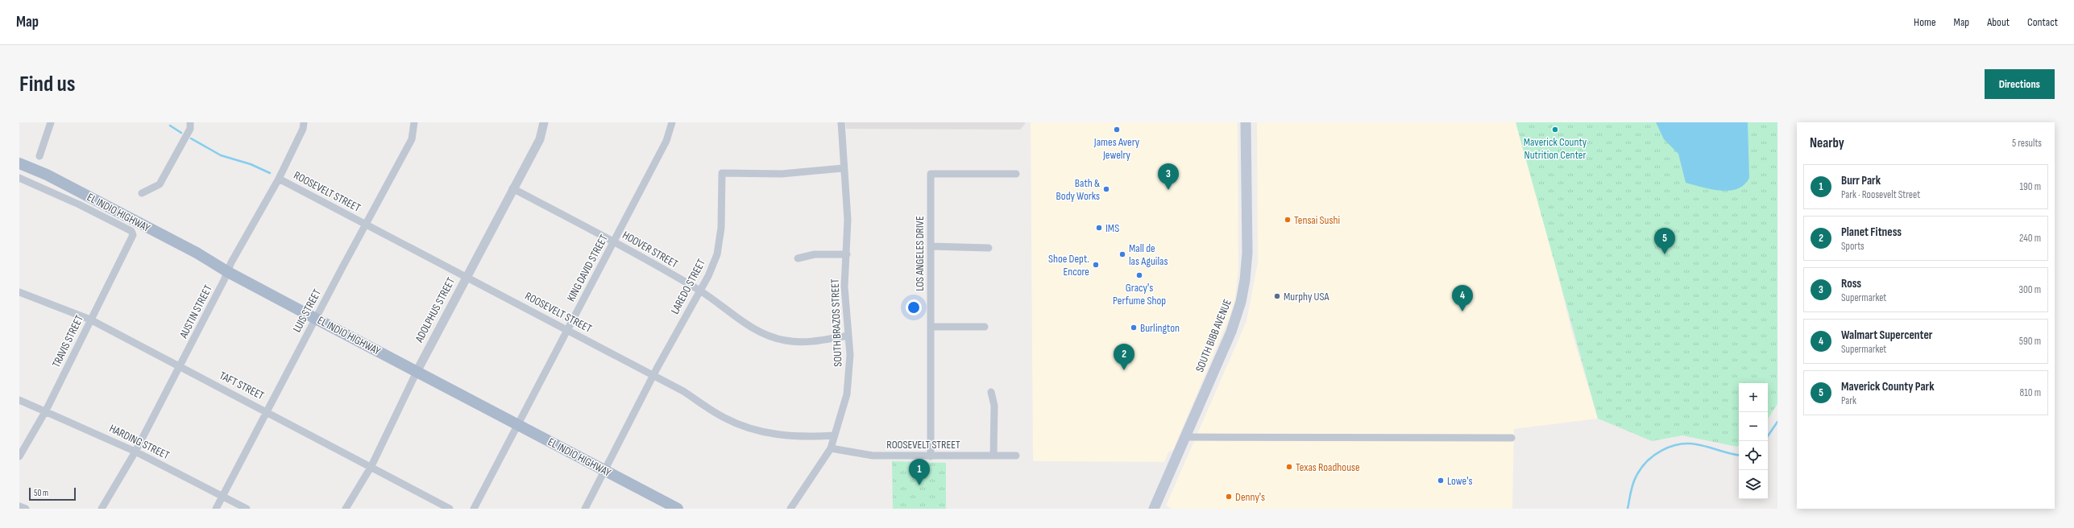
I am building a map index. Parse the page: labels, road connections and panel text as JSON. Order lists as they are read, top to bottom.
{
  "streets": {
    "main road": ["EL INDIO HIGHWAY", "SOUTH BIBB AVENUE"],
    "street": [
      "ROOSEVELT STREET",
      "HOOVER STREET",
      "LOS ANGELES DRIVE",
      "KING DAVID STREET",
      "LAREDO STREET",
      "ADOLPHUS STREET",
      "LUIS STREET",
      "AUSTIN STREET",
      "SOUTH BRAZOS STREET",
      "TRAVIS STREET",
      "TAFT STREET",
      "HARDING STREET"
    ]
  },
  "crossings": [
    ["ROOSEVELT STREET", "LOS ANGELES DRIVE"],
    ["ROOSEVELT STREET", "KING DAVID STREET"],
    ["ROOSEVELT STREET", "LAREDO STREET"],
    ["ROOSEVELT STREET", "ADOLPHUS STREET"],
    ["ROOSEVELT STREET", "LUIS STREET"],
    ["ROOSEVELT STREET", "AUSTIN STREET"],
    ["ROOSEVELT STREET", "SOUTH BRAZOS STREET"],
    ["EL INDIO HIGHWAY", "KING DAVID STREET"],
    ["EL INDIO HIGHWAY", "LAREDO STREET"],
    ["EL INDIO HIGHWAY", "ADOLPHUS STREET"],
    ["EL INDIO HIGHWAY", "LUIS STREET"],
    ["EL INDIO HIGHWAY", "AUSTIN STREET"],
    ["HOOVER STREET", "KING DAVID STREET"],
    ["HOOVER STREET", "LAREDO STREET"],
    ["HOOVER STREET", "ADOLPHUS STREET"],
    ["HOOVER STREET", "SOUTH BRAZOS STREET"],
    ["LAREDO STREET", "SOUTH BRAZOS STREET"],
    ["ADOLPHUS STREET", "TAFT STREET"],
    ["LUIS STREET", "TAFT STREET"],
    ["LUIS STREET", "HARDING STREET"],
    ["AUSTIN STREET", "TAFT STREET"],
    ["AUSTIN STREET", "HARDING STREET"],
    ["TRAVIS STREET", "TAFT STREET"],
    ["TRAVIS STREET", "HARDING STREET"]
  ],
  "places": [
    "James Avery Jewelry",
    "Maverick County Nutrition Center",
    "Bath & Body Works",
    "Tensai Sushi",
    "IMS",
    "Mall de las Aguilas",
    "Shoe Dept. Encore",
    "Gracy's Perfume Shop",
    "Murphy USA",
    "Burlington",
    "Texas Roadhouse",
    "Lowe's",
    "Denny's"
  ],
  "scale_bar": "50 m",
  "page": {
    "header": "Map",
    "nav": [
      "Home",
      "Map",
      "About",
      "Contact"
    ],
    "buttons": "Directions",
    "title": "Find us",
    "heading": ["Nearby", "5 results"],
    "pins": [
      "3",
      "5",
      "4",
      "2",
      "1"
    ],
    "list": [
      {
        "mark": "1",
        "name": "Burr Park",
        "note": "Park · Roosevelt Street",
        "value": "190 m"
      },
      {
        "mark": "2",
        "name": "Planet Fitness",
        "note": "Sports",
        "value": "240 m"
      },
      {
        "mark": "3",
        "name": "Ross",
        "note": "Supermarket",
        "value": "300 m"
      },
      {
        "mark": "4",
        "name": "Walmart Supercenter",
        "note": "Supermarket",
        "value": "590 m"
      },
      {
        "mark": "5",
        "name": "Maverick County Park",
        "note": "Park",
        "value": "810 m"
      }
    ],
    "map_buttons": ["+", "−"],
    "scale": "50 m"
  }
}
